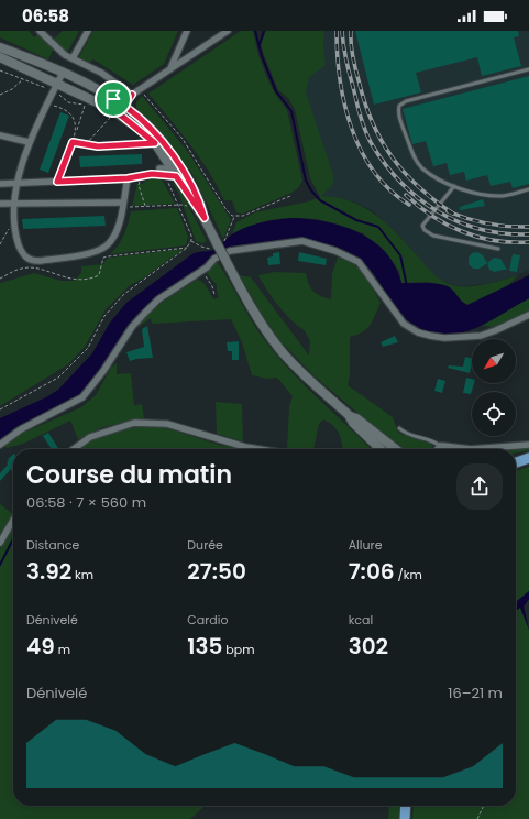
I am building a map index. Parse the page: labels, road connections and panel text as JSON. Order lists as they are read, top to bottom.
{
  "north": "bottom left",
  "page": {
    "status": "06:58",
    "heading": ["Course du matin", "06:58 · 7 × 560 m"],
    "stats": [
      ["Distance", "3.92 km"],
      ["Durée", "27:50"],
      ["Allure", "7:06 /km"],
      ["Dénivelé", "49 m"],
      ["Cardio", "135 bpm"],
      ["kcal", "302"]
    ],
    "chart": ["Dénivelé", "16–21 m"]
  }
}
